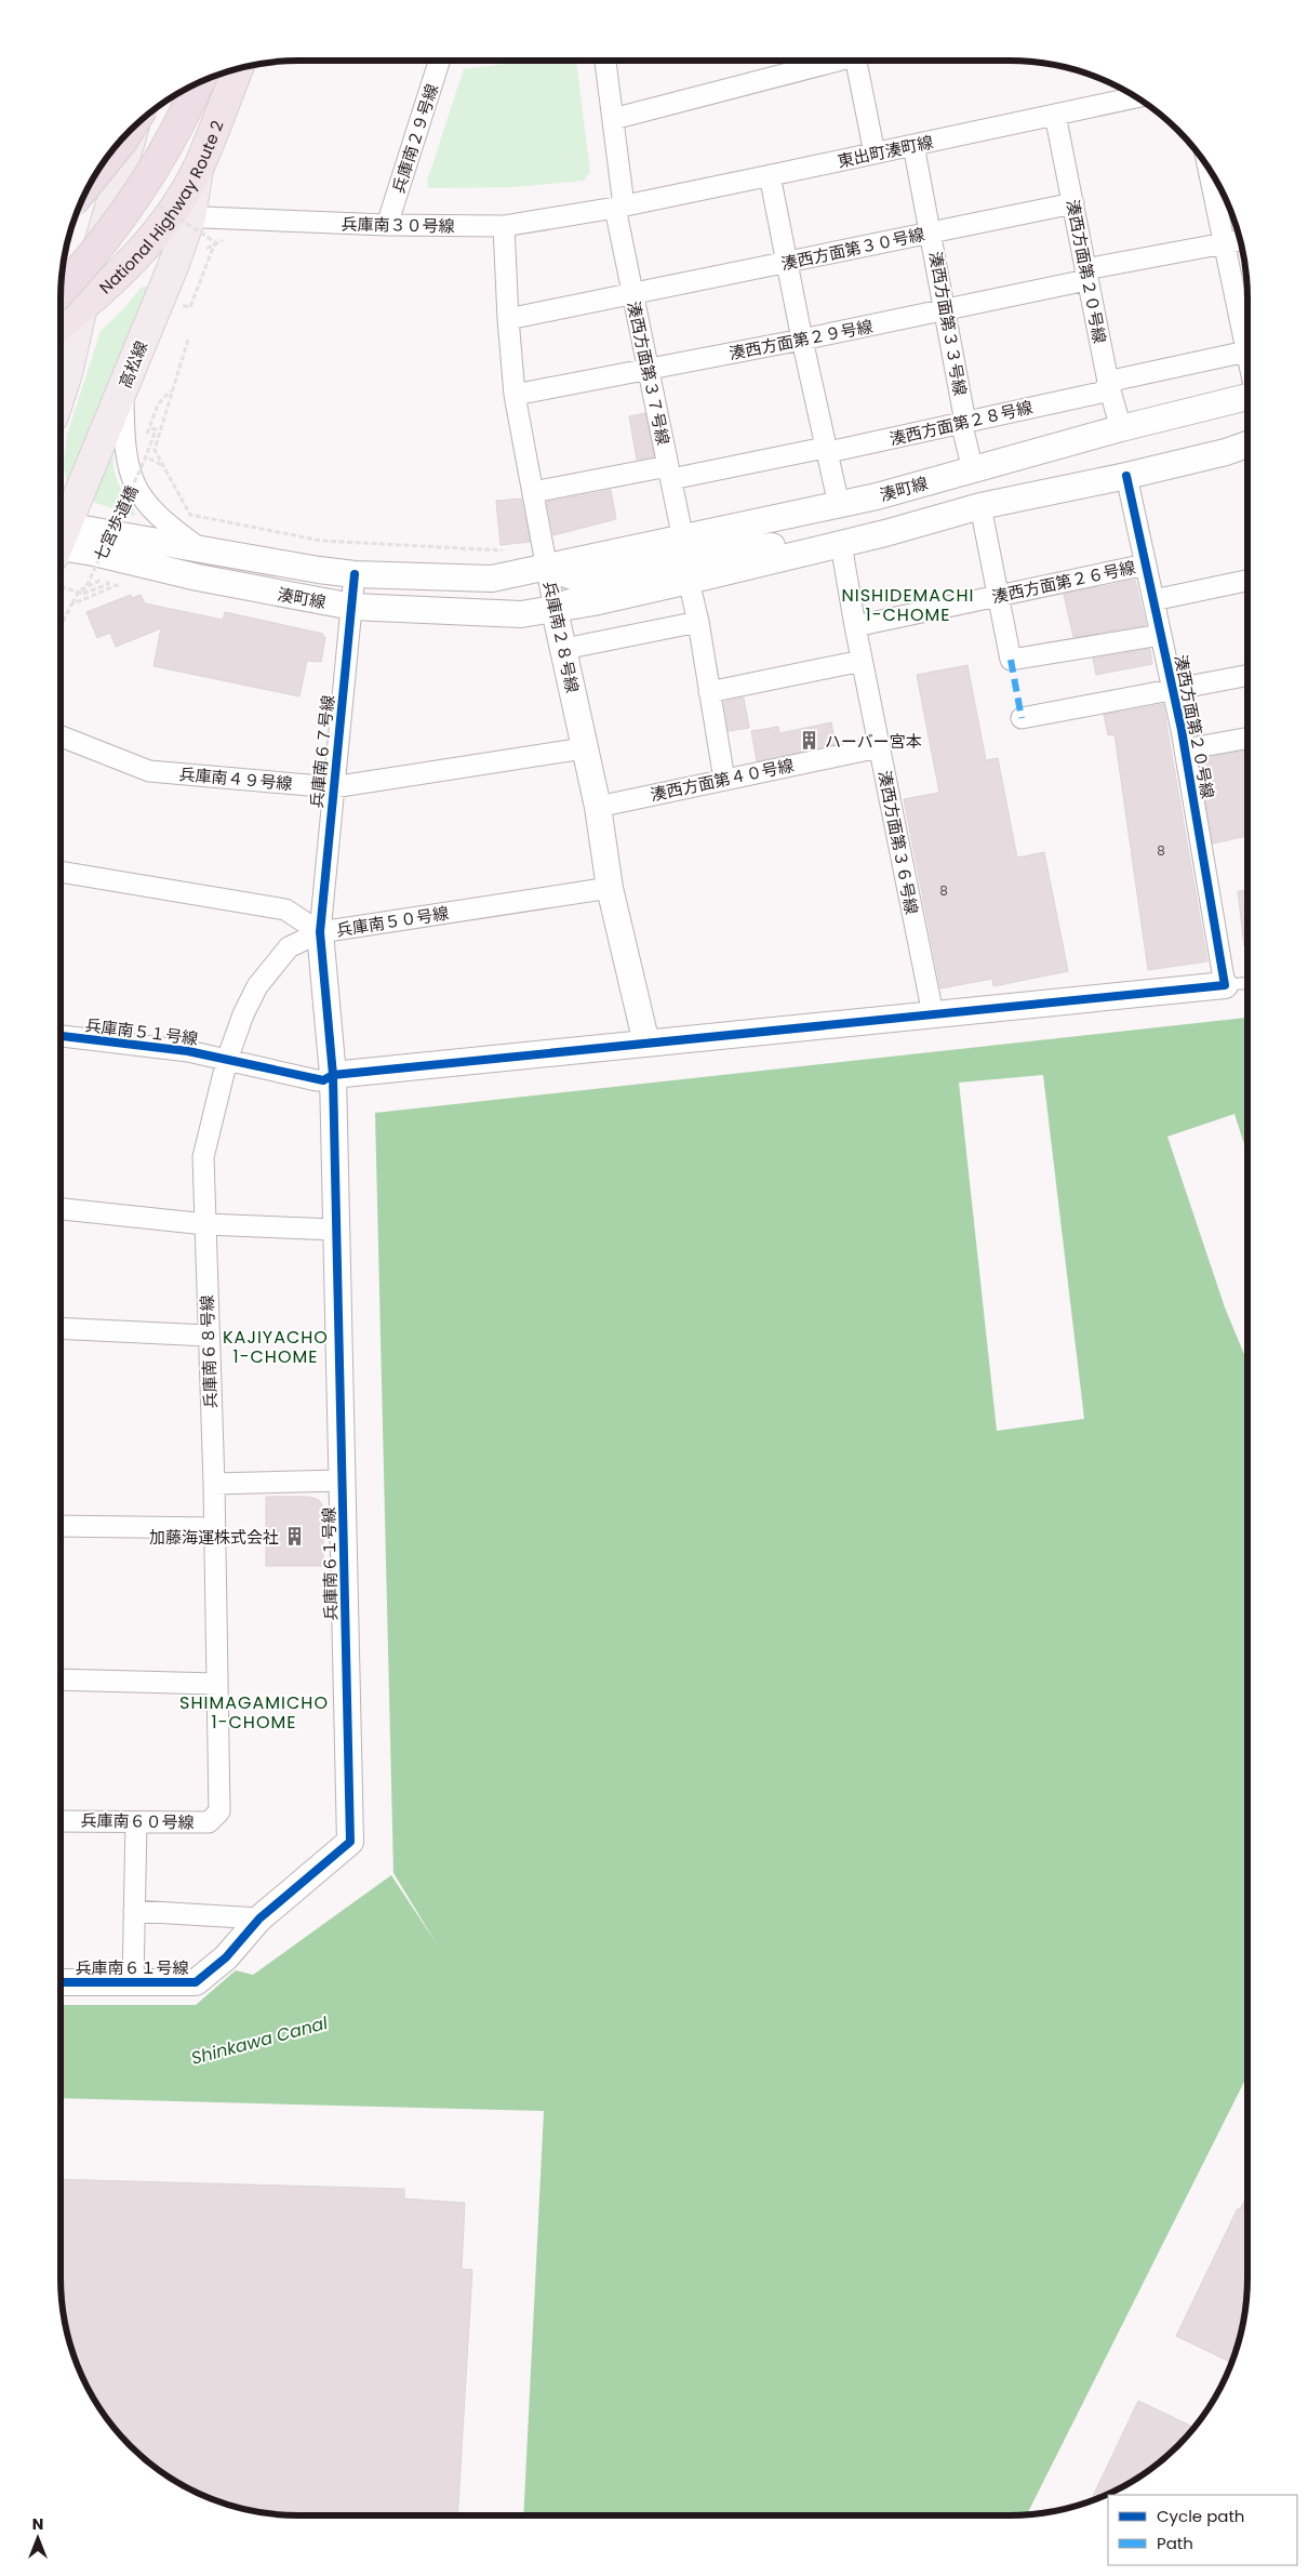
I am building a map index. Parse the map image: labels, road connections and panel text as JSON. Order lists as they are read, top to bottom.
{
  "streets": {
    "highway": ["National Highway Route 2"],
    "main road": ["高松線"],
    "street": [
      "兵庫南２９号線",
      "東出町湊町線",
      "兵庫南３０号線",
      "湊西方面第３０号線",
      "湊西方面第２０号線",
      "湊西方面第３３号線",
      "湊西方面第２９号線",
      "湊西方面第３７号線",
      "湊西方面第２８号線",
      "湊町線",
      "湊西方面第２６号線",
      "兵庫南２８号線",
      "兵庫南６７号線",
      "兵庫南４９号線",
      "湊西方面第４０号線",
      "湊西方面第３６号線",
      "兵庫南５０号線",
      "兵庫南５１号線",
      "兵庫南６８号線",
      "兵庫南６１号線",
      "兵庫南６０号線"
    ],
    "path": ["七宮歩道橋"]
  },
  "crossings": [
    ["兵庫南２９号線", "兵庫南３０号線"],
    ["東出町湊町線", "兵庫南３０号線"],
    ["東出町湊町線", "湊西方面第２０号線"],
    ["東出町湊町線", "湊西方面第３３号線"],
    ["東出町湊町線", "湊西方面第３７号線"],
    ["National Highway Route 2", "兵庫南３０号線"],
    ["National Highway Route 2", "高松線"],
    ["兵庫南３０号線", "高松線"],
    ["兵庫南３０号線", "湊西方面第３７号線"],
    ["兵庫南３０号線", "兵庫南２８号線"],
    ["湊西方面第３０号線", "湊西方面第２０号線"],
    ["湊西方面第３０号線", "湊西方面第３３号線"],
    ["湊西方面第３０号線", "湊西方面第３７号線"],
    ["湊西方面第３０号線", "兵庫南２８号線"],
    ["湊西方面第２０号線", "湊西方面第２９号線"],
    ["湊西方面第２０号線", "湊西方面第２８号線"],
    ["湊西方面第２０号線", "湊町線"],
    ["湊西方面第２０号線", "湊西方面第２６号線"],
    ["湊西方面第３３号線", "湊西方面第２９号線"],
    ["湊西方面第３３号線", "湊西方面第２８号線"],
    ["湊西方面第３３号線", "湊町線"],
    ["湊西方面第２９号線", "湊西方面第３７号線"],
    ["湊西方面第２９号線", "兵庫南２８号線"],
    ["湊西方面第３７号線", "湊西方面第２８号線"],
    ["湊西方面第３７号線", "湊町線"],
    ["湊西方面第２８号線", "兵庫南２８号線"],
    ["湊町線", "兵庫南２８号線"],
    ["湊町線", "兵庫南６７号線"],
    ["湊町線", "湊西方面第３６号線"],
    ["湊西方面第２６号線", "湊西方面第３６号線"],
    ["兵庫南２８号線", "兵庫南４９号線"],
    ["兵庫南２８号線", "湊西方面第４０号線"],
    ["兵庫南２８号線", "兵庫南５０号線"],
    ["兵庫南６７号線", "兵庫南４９号線"],
    ["兵庫南６７号線", "兵庫南５０号線"],
    ["兵庫南６７号線", "兵庫南６８号線"],
    ["兵庫南６７号線", "兵庫南６１号線"],
    ["湊西方面第４０号線", "湊西方面第３６号線"],
    ["兵庫南５０号線", "兵庫南６８号線"],
    ["兵庫南５０号線", "兵庫南６１号線"],
    ["兵庫南５１号線", "兵庫南６８号線"],
    ["兵庫南５１号線", "兵庫南６１号線"],
    ["兵庫南６８号線", "兵庫南６１号線"],
    ["兵庫南６８号線", "兵庫南６０号線"]
  ],
  "districts": ["NISHIDEMACHI 1-CHOME", "KAJIYACHO 1-CHOME", "SHIMAGAMICHO 1-CHOME"],
  "water": ["Shinkawa Canal"],
  "places": {
    "building": ["ハーバー宮本", "加藤海運株式会社"]
  },
  "house_numbers": ["8", "8"],
  "legend": ["Cycle path", "Path"],
  "north": "top"
}
